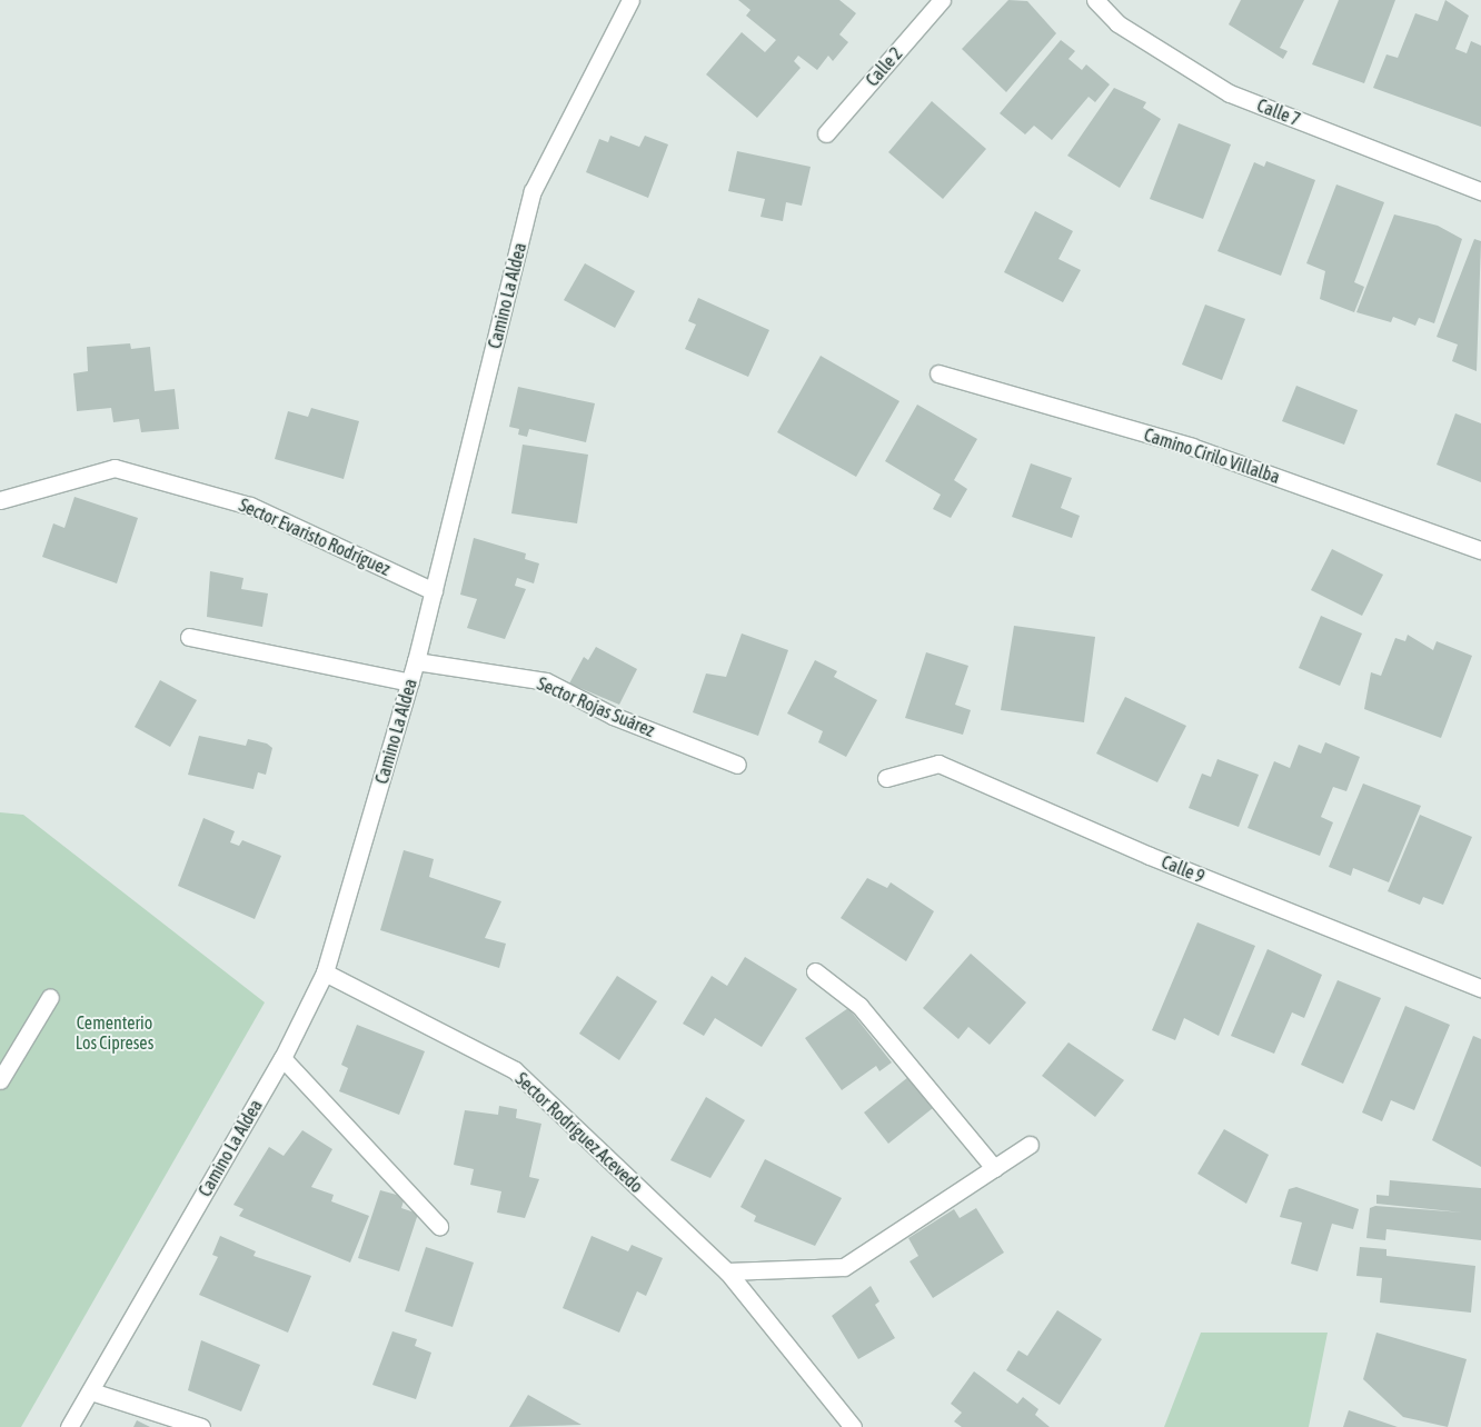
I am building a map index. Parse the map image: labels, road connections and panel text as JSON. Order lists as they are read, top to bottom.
{
  "streets": {
    "street": [
      "Calle 2",
      "Calle 7",
      "Camino La Aldea",
      "Camino Cirilo Villalba",
      "Sector Evaristo Rodríguez",
      "Sector Rojas Suárez",
      "Calle 9",
      "Sector Rodríguez Acevedo"
    ]
  },
  "crossings": [
    ["Camino La Aldea", "Sector Evaristo Rodríguez"],
    ["Camino La Aldea", "Sector Rojas Suárez"],
    ["Camino La Aldea", "Sector Rodríguez Acevedo"]
  ],
  "parks": ["Cementerio Los Cipreses"]
}
